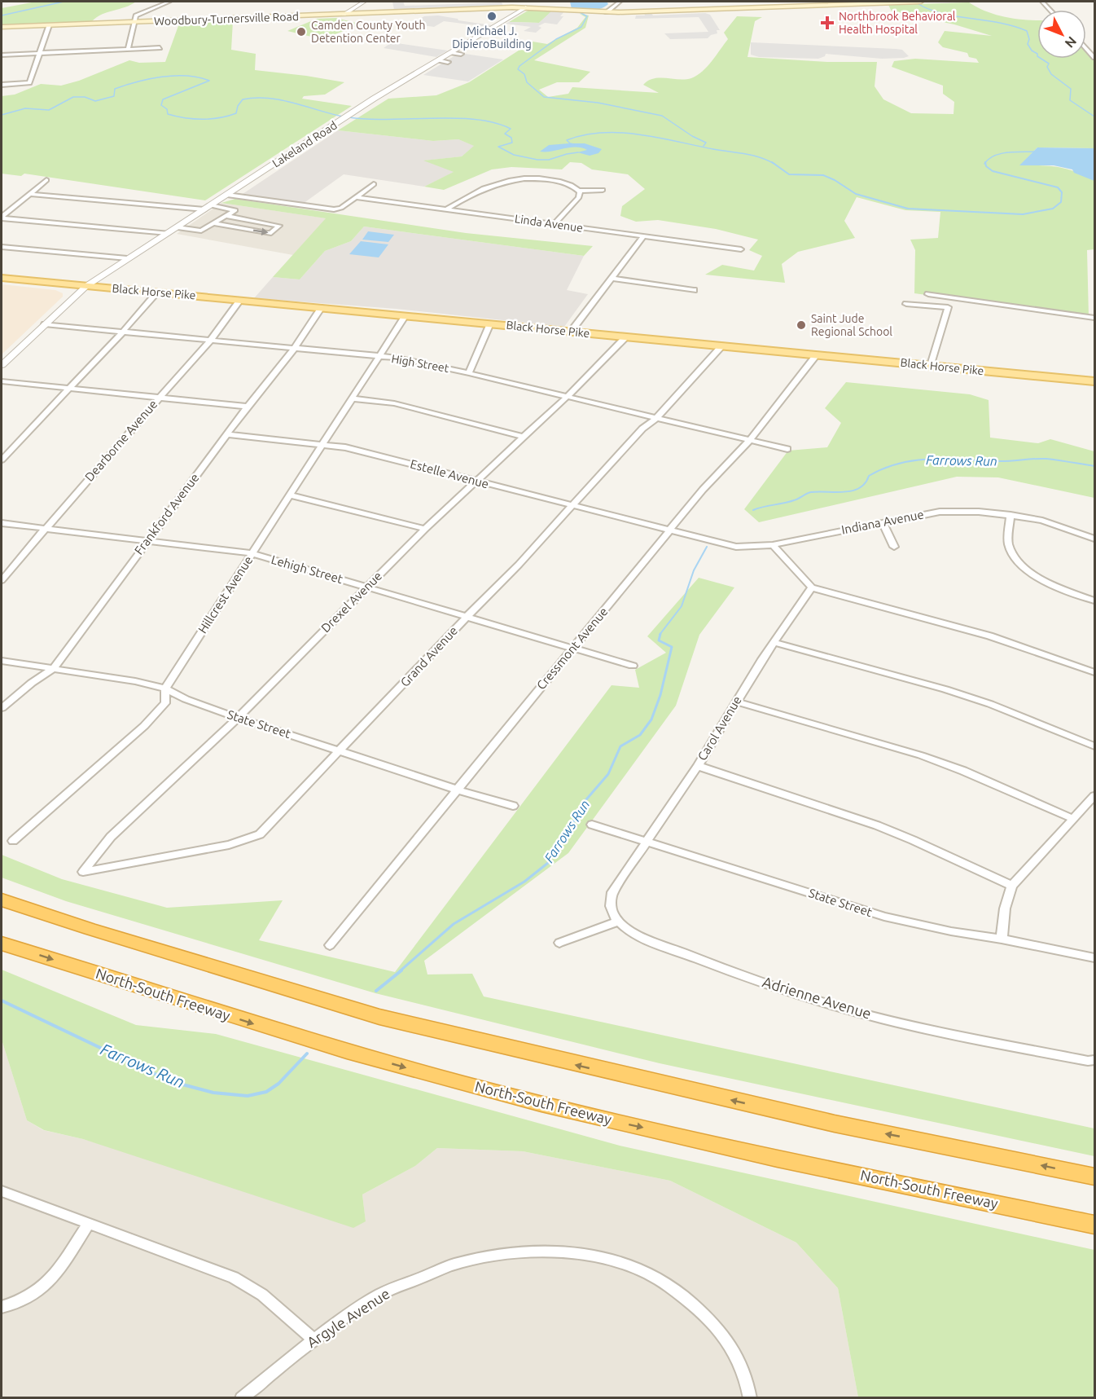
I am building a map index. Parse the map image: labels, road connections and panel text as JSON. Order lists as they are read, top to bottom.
{
  "streets": {
    "highway": ["North-South Freeway"],
    "main road": ["Woodbury-Turnersville Road", "Black Horse Pike"],
    "street": [
      "Lakeland Road",
      "Linda Avenue",
      "High Street",
      "Dearborne Avenue",
      "Estelle Avenue",
      "Frankford Avenue",
      "Indiana Avenue",
      "Lehigh Street",
      "Hillcrest Avenue",
      "Drexel Avenue",
      "Cressmont Avenue",
      "Grand Avenue",
      "State Street",
      "Carol Avenue",
      "Adrienne Avenue",
      "Argyle Avenue"
    ]
  },
  "crossings": [
    ["Woodbury-Turnersville Road", "Lakeland Road"],
    ["Lakeland Road", "Black Horse Pike"],
    ["Lakeland Road", "High Street"],
    ["Black Horse Pike", "Dearborne Avenue"],
    ["Black Horse Pike", "Frankford Avenue"],
    ["Black Horse Pike", "Hillcrest Avenue"],
    ["Black Horse Pike", "Drexel Avenue"],
    ["Black Horse Pike", "Cressmont Avenue"],
    ["Black Horse Pike", "Grand Avenue"],
    ["High Street", "Dearborne Avenue"],
    ["High Street", "Frankford Avenue"],
    ["High Street", "Hillcrest Avenue"],
    ["High Street", "Drexel Avenue"],
    ["High Street", "Cressmont Avenue"],
    ["High Street", "Grand Avenue"],
    ["Dearborne Avenue", "Lehigh Street"],
    ["Estelle Avenue", "Frankford Avenue"],
    ["Estelle Avenue", "Indiana Avenue"],
    ["Estelle Avenue", "Hillcrest Avenue"],
    ["Estelle Avenue", "Drexel Avenue"],
    ["Estelle Avenue", "Cressmont Avenue"],
    ["Estelle Avenue", "Grand Avenue"],
    ["Frankford Avenue", "Lehigh Street"],
    ["Frankford Avenue", "State Street"],
    ["Indiana Avenue", "Cressmont Avenue"],
    ["Lehigh Street", "Hillcrest Avenue"],
    ["Lehigh Street", "Drexel Avenue"],
    ["Lehigh Street", "Cressmont Avenue"],
    ["Lehigh Street", "Grand Avenue"],
    ["Hillcrest Avenue", "State Street"],
    ["Drexel Avenue", "Grand Avenue"],
    ["Drexel Avenue", "State Street"],
    ["Cressmont Avenue", "State Street"],
    ["Grand Avenue", "State Street"],
    ["State Street", "Carol Avenue"],
    ["Carol Avenue", "Adrienne Avenue"]
  ],
  "water": ["Farrows Run"],
  "places": {
    "other": ["Michael J. DipieroBuilding", "Camden County Youth Detention Center", "Saint Jude Regional School"],
    "health": ["Northbrook Behavioral Health Hospital"]
  },
  "north": "bottom right"
}
